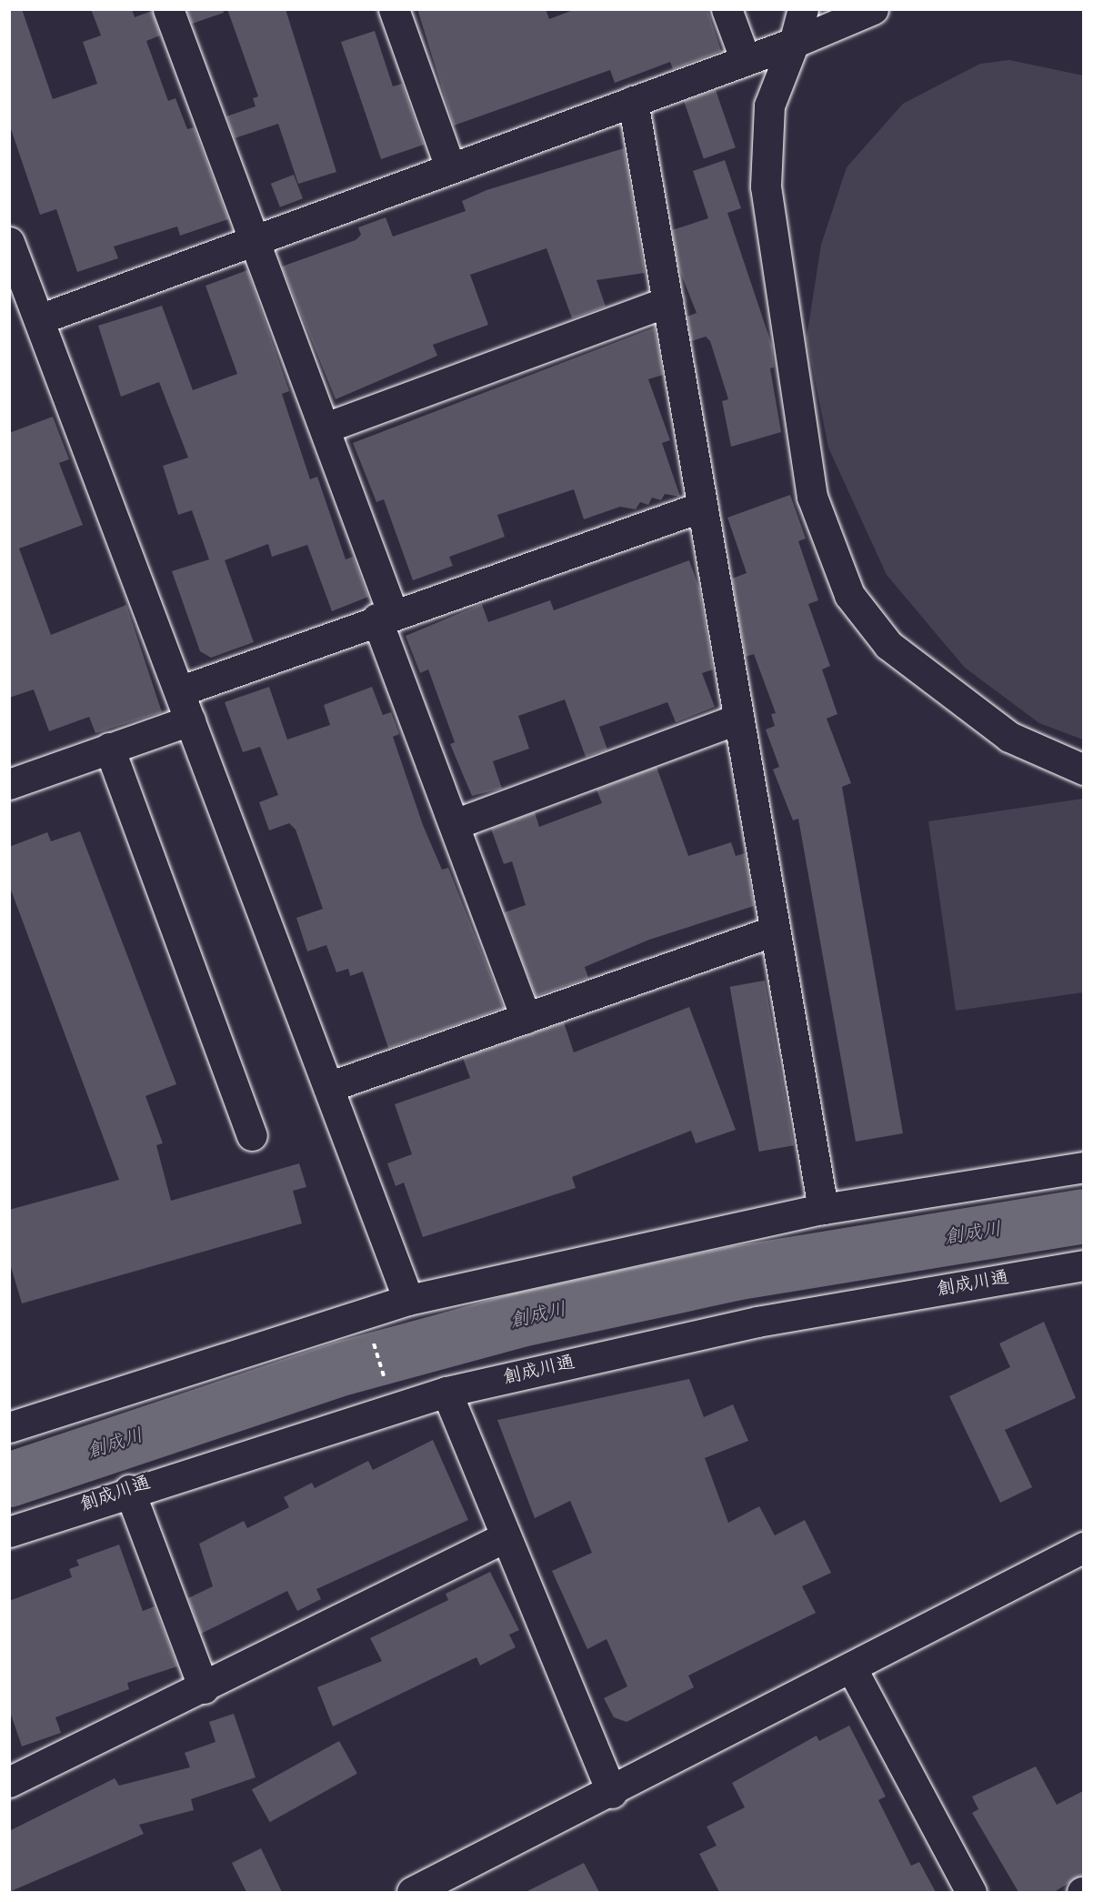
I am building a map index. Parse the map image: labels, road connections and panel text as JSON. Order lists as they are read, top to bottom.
{
  "streets": {
    "main road": ["創成川通"]
  },
  "water": ["創成川"]
}
